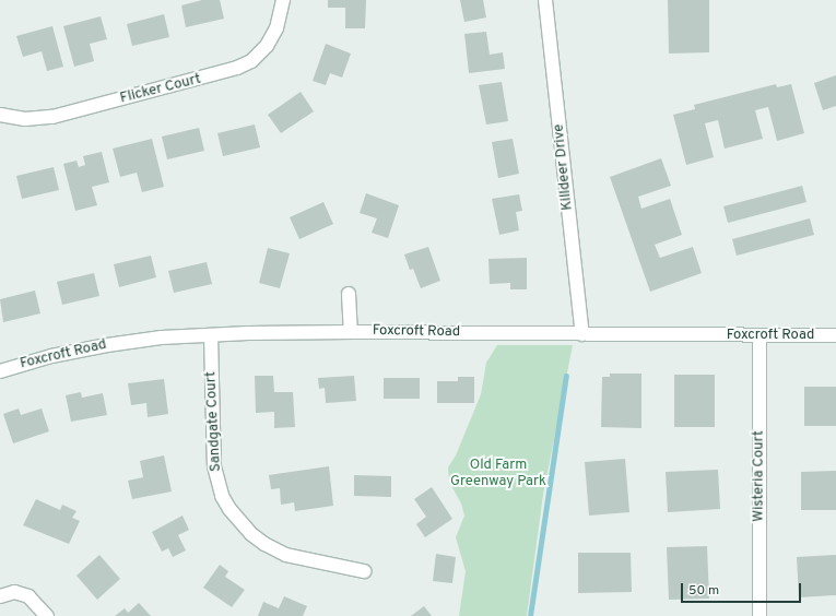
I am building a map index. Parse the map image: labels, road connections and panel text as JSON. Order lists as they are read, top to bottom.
{
  "streets": {
    "street": [
      "Flicker Court",
      "Killdeer Drive",
      "Foxcroft Road",
      "Sandgate Court",
      "Wisteria Court"
    ]
  },
  "crossings": [
    ["Killdeer Drive", "Foxcroft Road"],
    ["Foxcroft Road", "Sandgate Court"],
    ["Foxcroft Road", "Wisteria Court"]
  ],
  "parks": ["Old Farm Greenway Park"],
  "scale_bar": "50 m"
}
